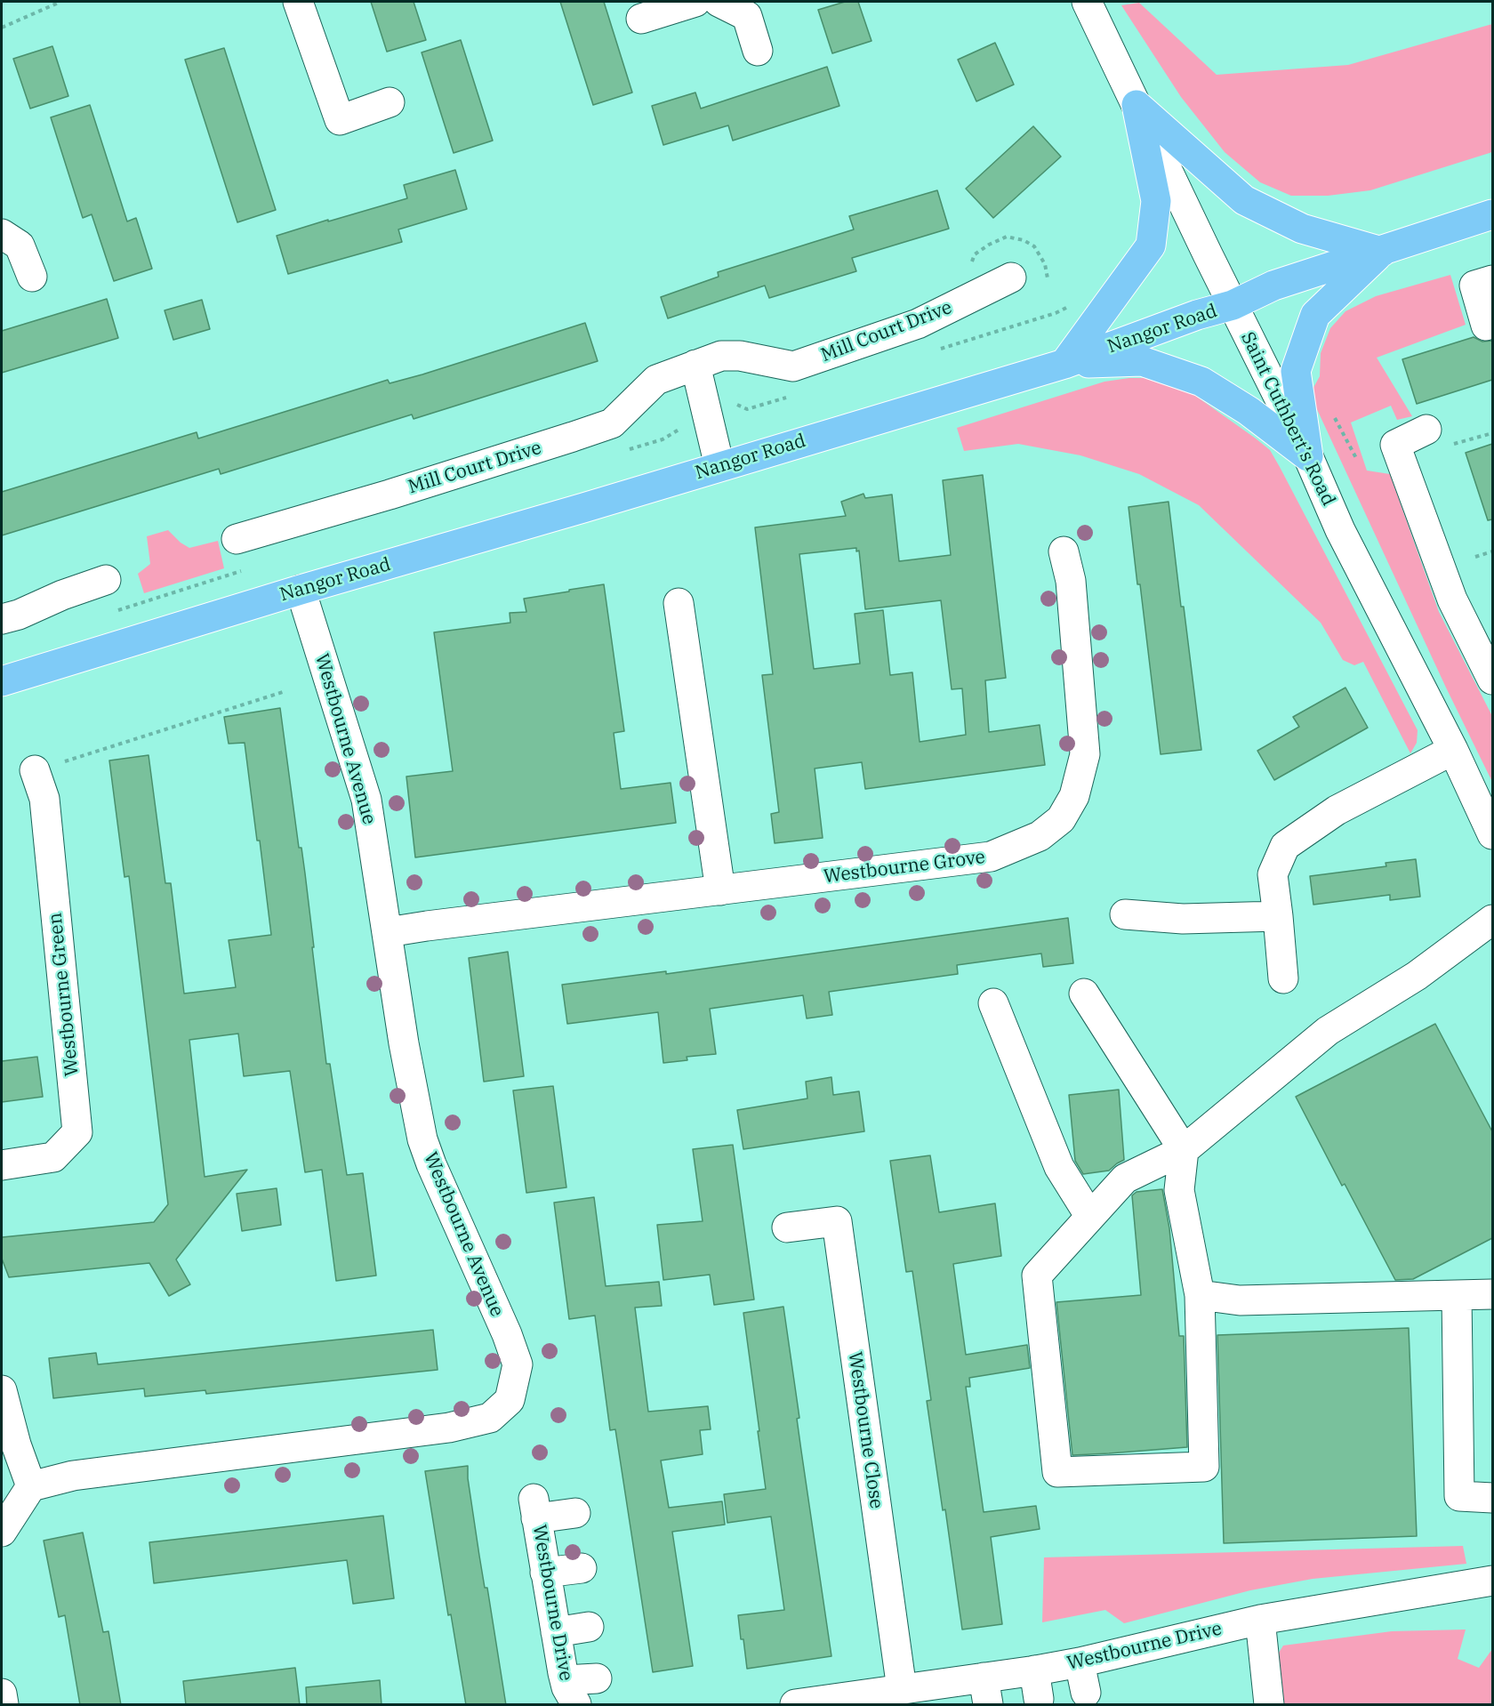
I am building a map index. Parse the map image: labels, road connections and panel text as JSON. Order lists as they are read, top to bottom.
{
  "streets": {
    "main road": ["Nangor Road"],
    "street": [
      "Mill Court Drive",
      "Saint Cuthbert’s Road",
      "Westbourne Avenue",
      "Westbourne Grove",
      "Westbourne Green",
      "Westbourne Close",
      "Westbourne Drive"
    ]
  },
  "crossings": [
    ["Nangor Road", "Saint Cuthbert’s Road"],
    ["Nangor Road", "Westbourne Avenue"],
    ["Westbourne Avenue", "Westbourne Grove"],
    ["Westbourne Close", "Westbourne Drive"]
  ]
}
